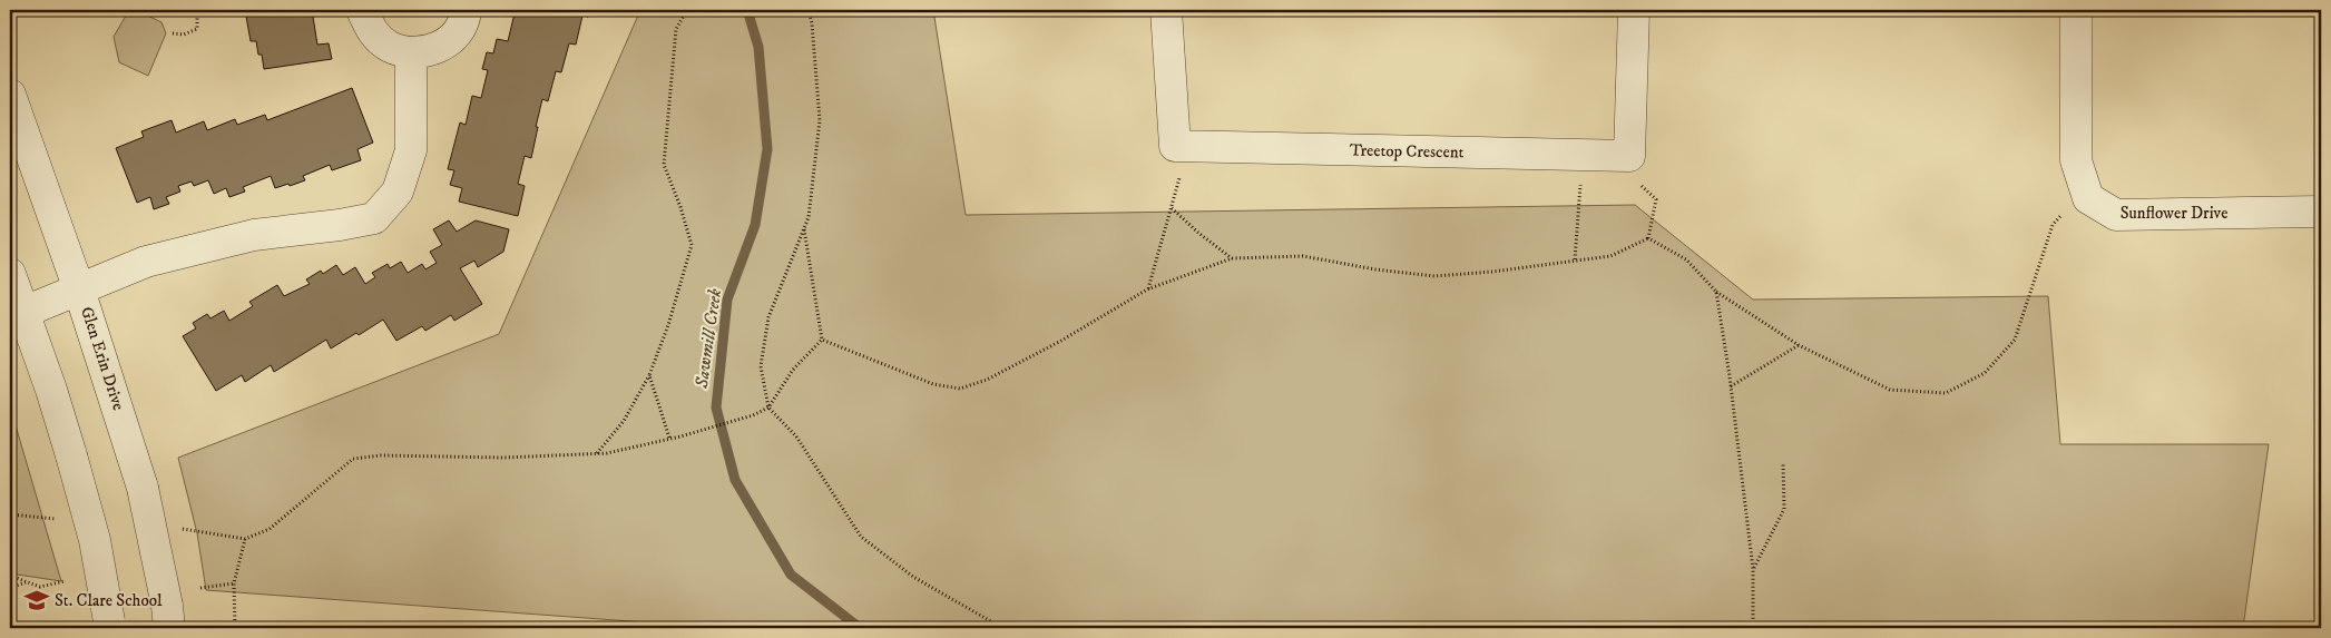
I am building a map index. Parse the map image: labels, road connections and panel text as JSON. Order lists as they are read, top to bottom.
{
  "streets": {
    "street": ["Treetop Crescent", "Sunflower Drive", "Glen Erin Drive"]
  },
  "water": ["Sawmill Creek"],
  "places": {
    "school or university": ["St. Clare School"]
  }
}
